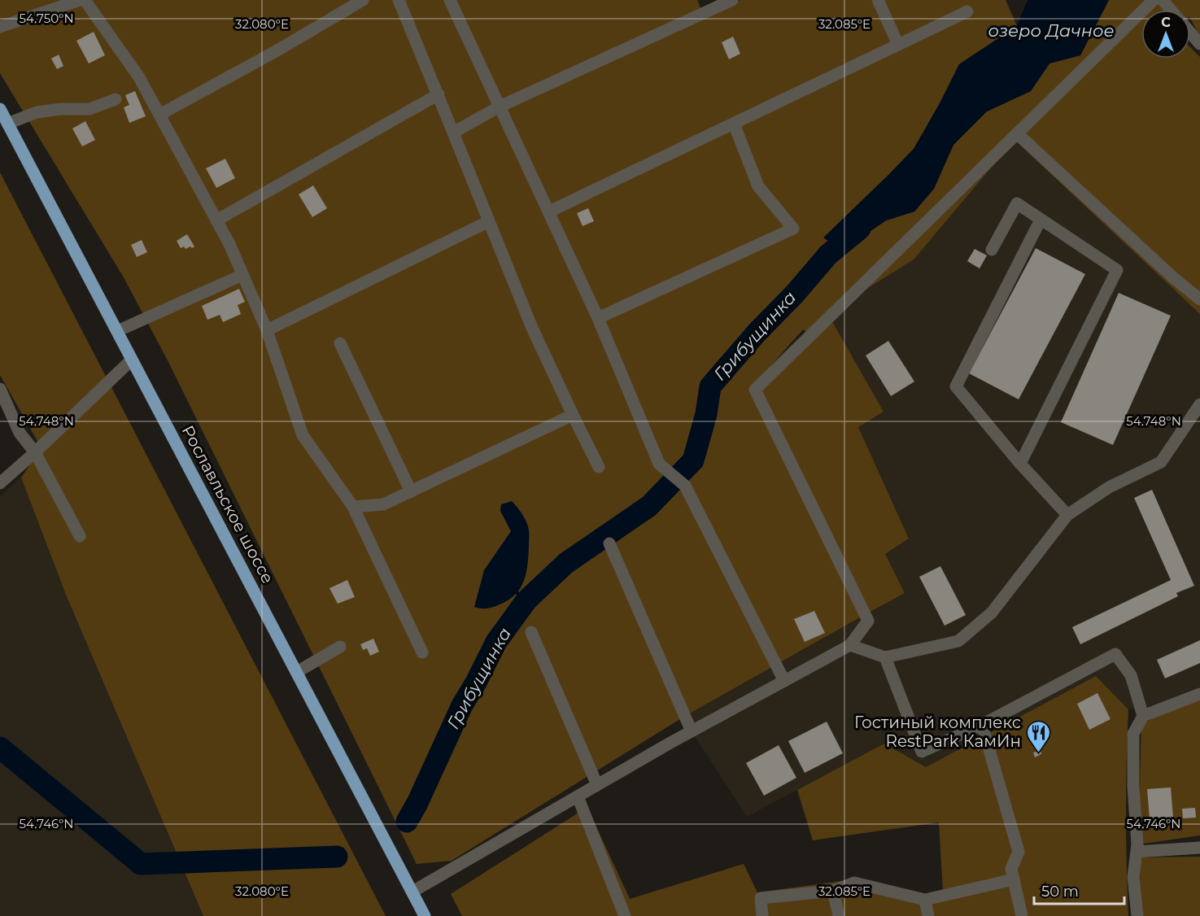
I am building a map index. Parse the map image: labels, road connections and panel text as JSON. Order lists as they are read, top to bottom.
{
  "streets": {
    "main road": ["Рославльское шоссе"]
  },
  "water": ["озеро Дачное", "Грибущинка"],
  "places": {
    "restaurant": ["Гостиный комплекс RestPark КамИн"]
  },
  "scale_bar": "50 m",
  "north": "top",
  "coordinates": [
    "54.750°N",
    "32.080°E",
    "32.085°E",
    "54.748°N",
    "54.746°N"
  ]
}
